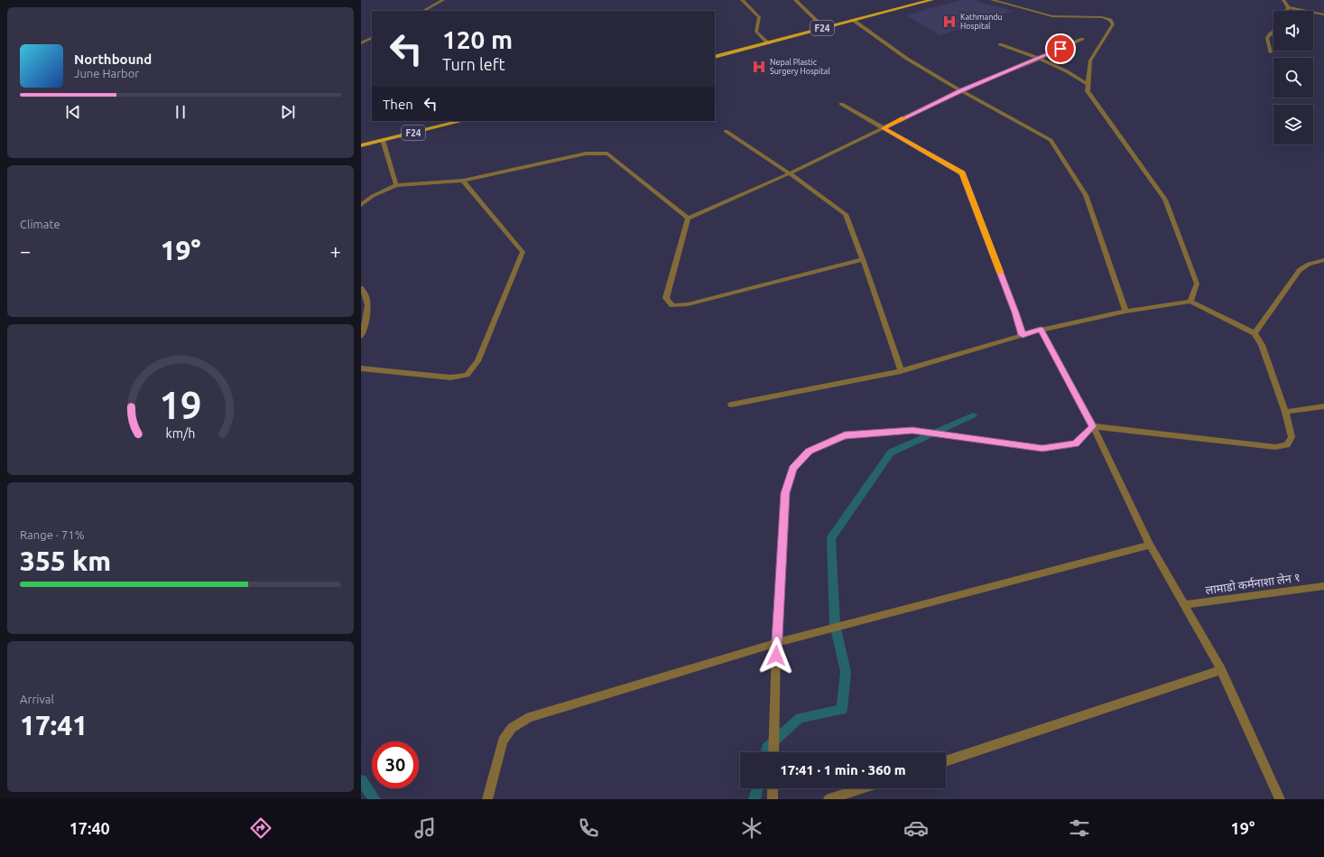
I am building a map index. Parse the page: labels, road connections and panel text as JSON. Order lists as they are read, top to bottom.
{
  "streets": {
    "main road": ["F24"],
    "street": ["लामाडो कर्मनाशा लेन १"]
  },
  "places": {
    "hospital": ["Kathmandu Hospital", "Nepal Plastic Surgery Hospital"]
  },
  "page": {
    "turn": ["120 m", "Turn left"],
    "song": ["Northbound", "June Harbor"],
    "then": "Then",
    "tile": [
      "Climate",
      ["Range · 71%", "355 km"],
      ["Arrival", "17:41"]
    ],
    "heat": ["−", "19°", "+"],
    "limit": "30",
    "trip": "17:41 · 1 min · 360 m",
    "tabs": ["17:40", "19°"],
    "gauge": ["19", "km/h"]
  }
}
